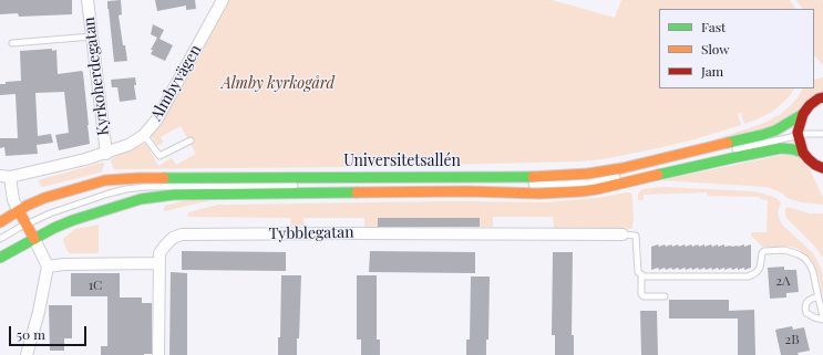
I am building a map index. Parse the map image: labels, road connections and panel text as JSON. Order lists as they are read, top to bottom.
{
  "streets": {
    "main road": ["Universitetsallén"],
    "street": ["Kyrkoherdegatan", "Almbyvägen", "Tybblegatan"]
  },
  "crossings": [
    ["Kyrkoherdegatan", "Almbyvägen"]
  ],
  "parks": ["Almby kyrkogård"],
  "house_numbers": ["2A", "1C", "2B"],
  "legend": ["Fast", "Slow", "Jam"],
  "scale_bar": "50 m"
}
